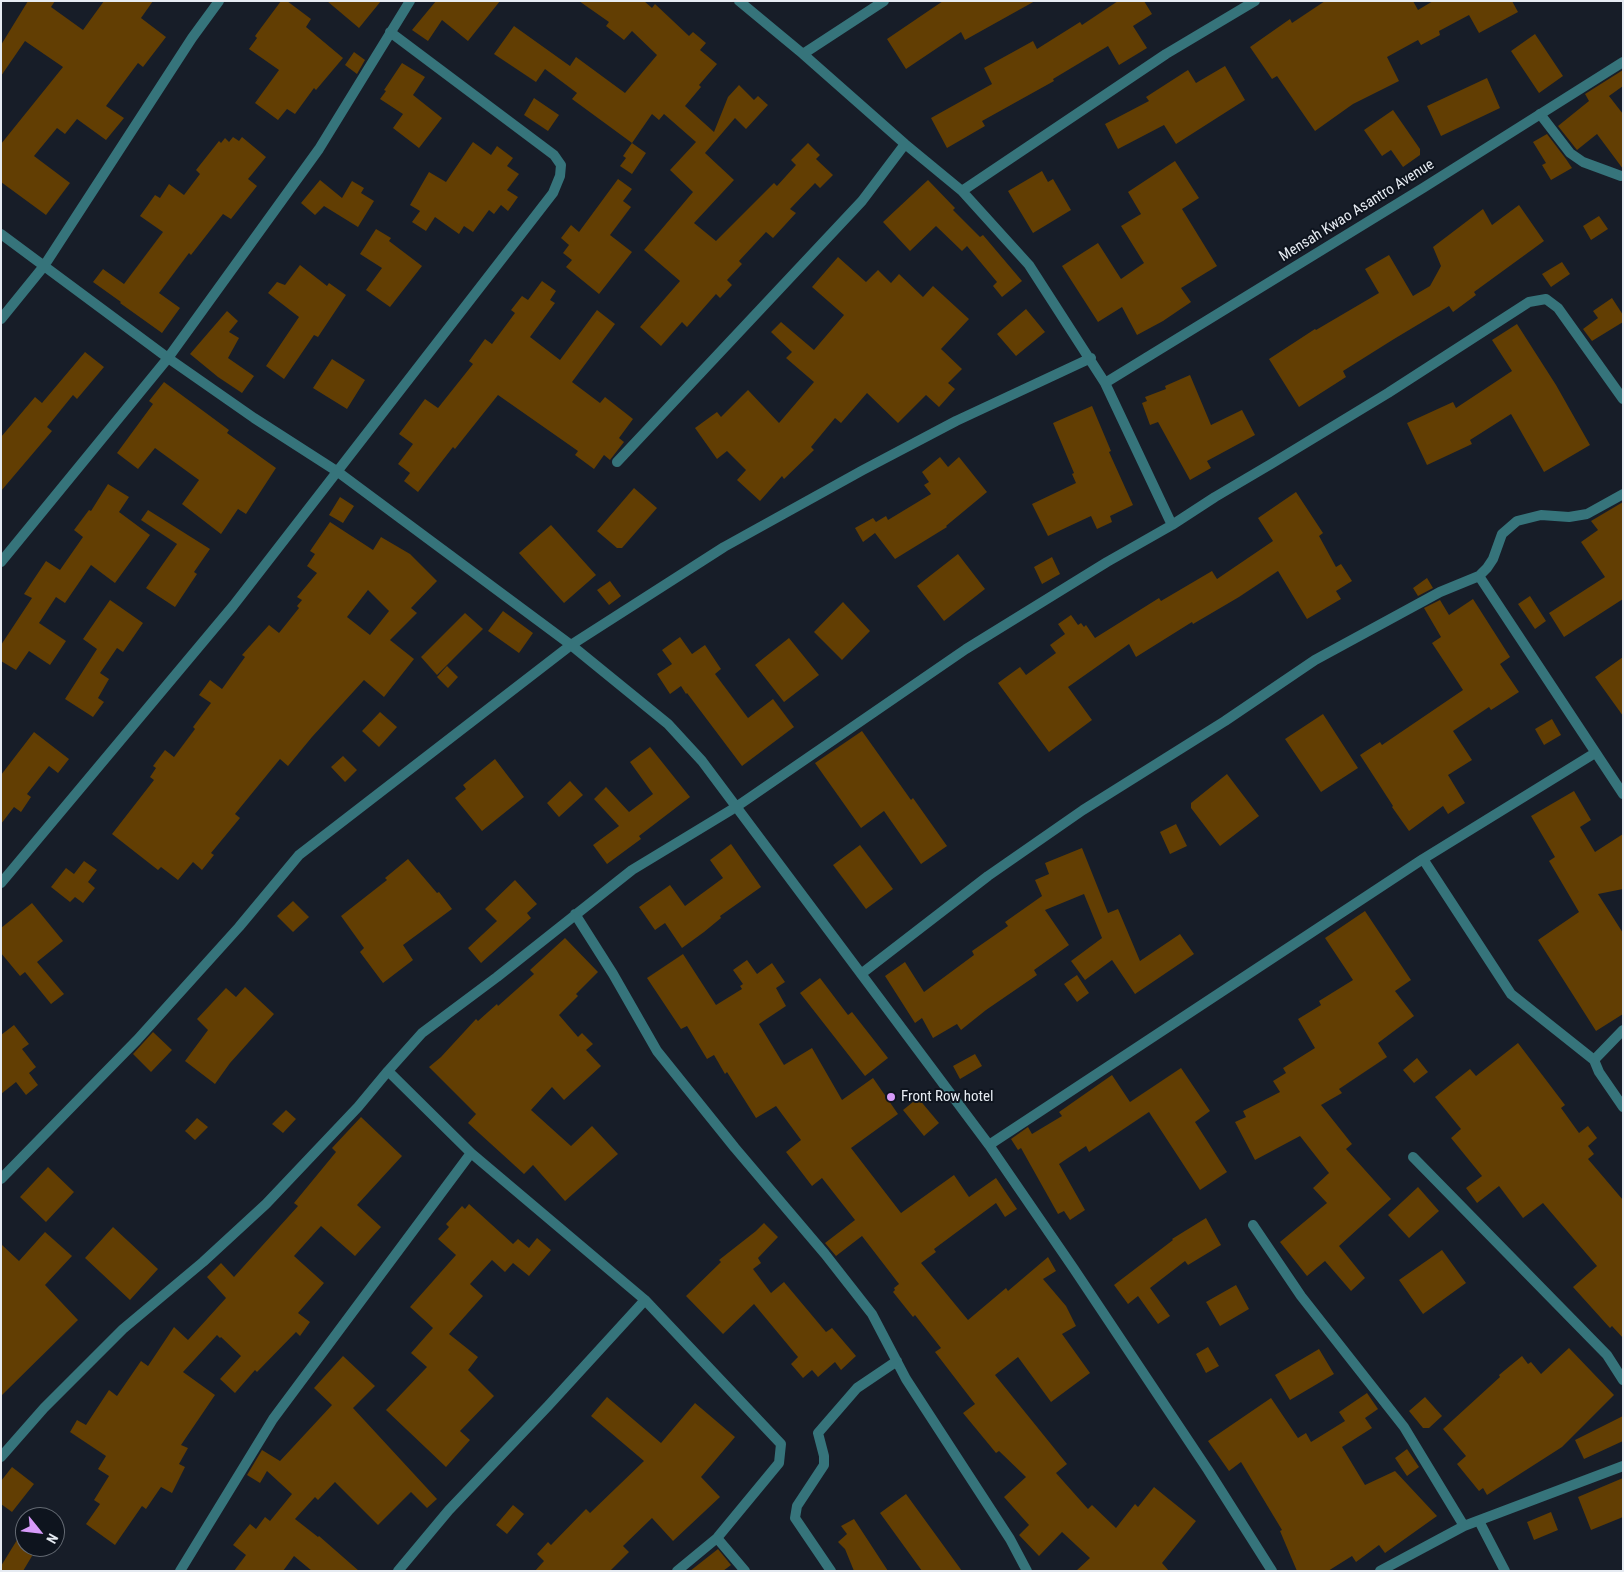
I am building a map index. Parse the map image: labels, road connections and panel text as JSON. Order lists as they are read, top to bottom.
{
  "streets": {
    "street": ["Mensah Kwao Asantro Avenue"]
  },
  "places": ["Front Row hotel"],
  "north": "bottom right"
}
